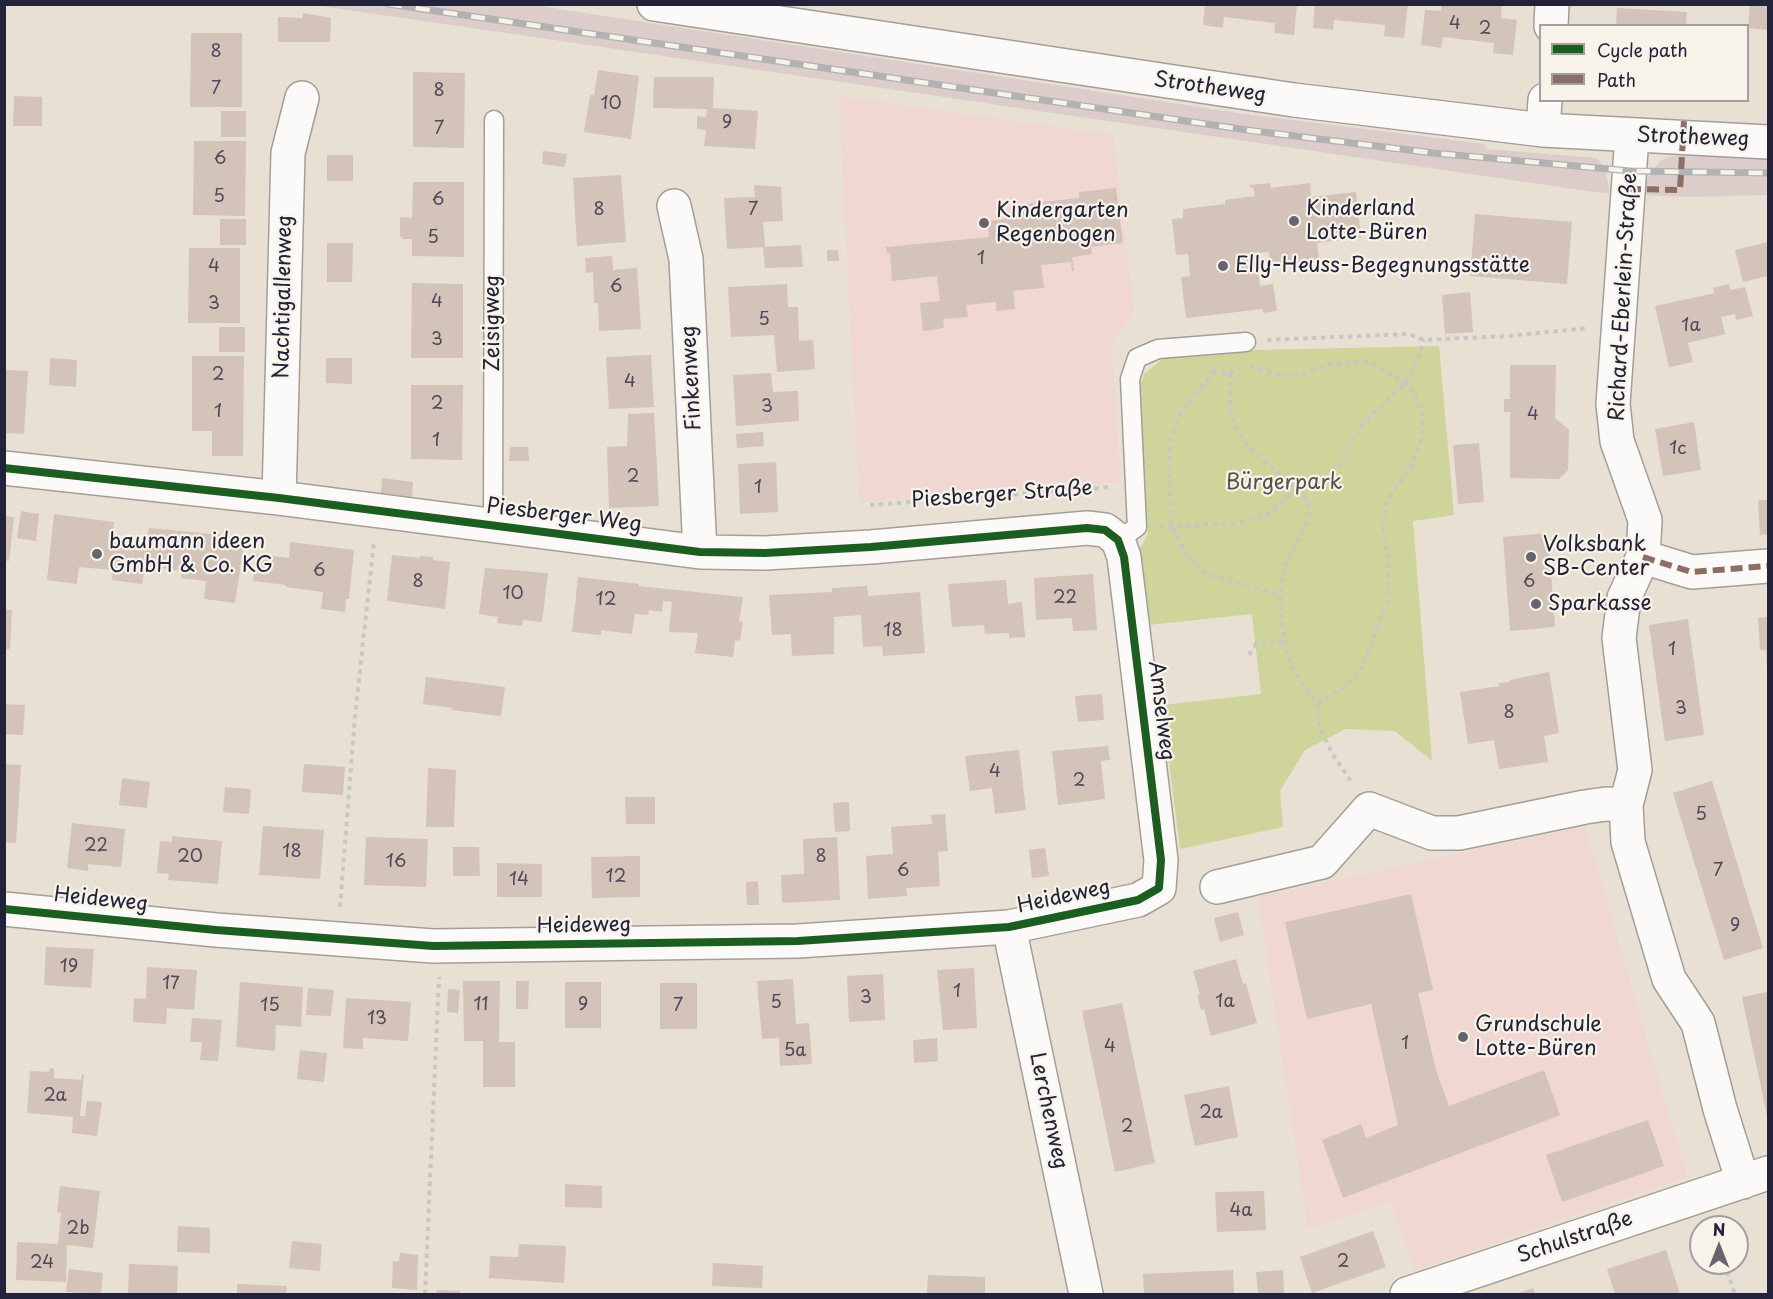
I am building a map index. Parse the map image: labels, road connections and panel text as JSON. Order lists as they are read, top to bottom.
{
  "streets": {
    "street": [
      "Strotheweg",
      "Nachtigallenweg",
      "Richard-Eberlein-Straße",
      "Finkenweg",
      "Piesberger Weg",
      "Amselweg",
      "Heideweg",
      "Lerchenweg",
      "Schulstraße"
    ],
    "lane": ["Zeisigweg"],
    "path": ["Piesberger Straße"]
  },
  "crossings": [
    ["Strotheweg", "Richard-Eberlein-Straße"],
    ["Nachtigallenweg", "Piesberger Weg"],
    ["Richard-Eberlein-Straße", "Schulstraße"],
    ["Zeisigweg", "Piesberger Weg"],
    ["Finkenweg", "Piesberger Weg"],
    ["Piesberger Weg", "Amselweg"],
    ["Amselweg", "Heideweg"],
    ["Heideweg", "Lerchenweg"]
  ],
  "parks": ["Bürgerpark"],
  "places": [
    "Kinderland Lotte-Büren",
    "Kindergarten Regenbogen",
    "Elly-Heuss-Begegnungsstätte",
    "baumann ideen GmbH & Co. KG",
    "Volksbank SB-Center",
    "Sparkasse",
    "Grundschule Lotte-Büren"
  ],
  "house_numbers": [
    "4",
    "2",
    "8",
    "7",
    "8",
    "10",
    "9",
    "7",
    "6",
    "5",
    "6",
    "8",
    "7",
    "5",
    "1",
    "4",
    "6",
    "4",
    "3",
    "5",
    "1a",
    "3",
    "2",
    "4",
    "2",
    "3",
    "1",
    "4",
    "1",
    "1c",
    "2",
    "1",
    "6",
    "8",
    "6",
    "10",
    "22",
    "12",
    "18",
    "1",
    "3",
    "8",
    "4",
    "2",
    "5",
    "22",
    "18",
    "20",
    "8",
    "16",
    "6",
    "7",
    "12",
    "14",
    "9",
    "19",
    "17",
    "1",
    "3",
    "1a",
    "5",
    "11",
    "9",
    "15",
    "7",
    "13",
    "1",
    "4",
    "5a",
    "2a",
    "2a",
    "2",
    "4a",
    "2b",
    "2",
    "24"
  ],
  "legend": ["Cycle path", "Path"],
  "north": "top"
}
